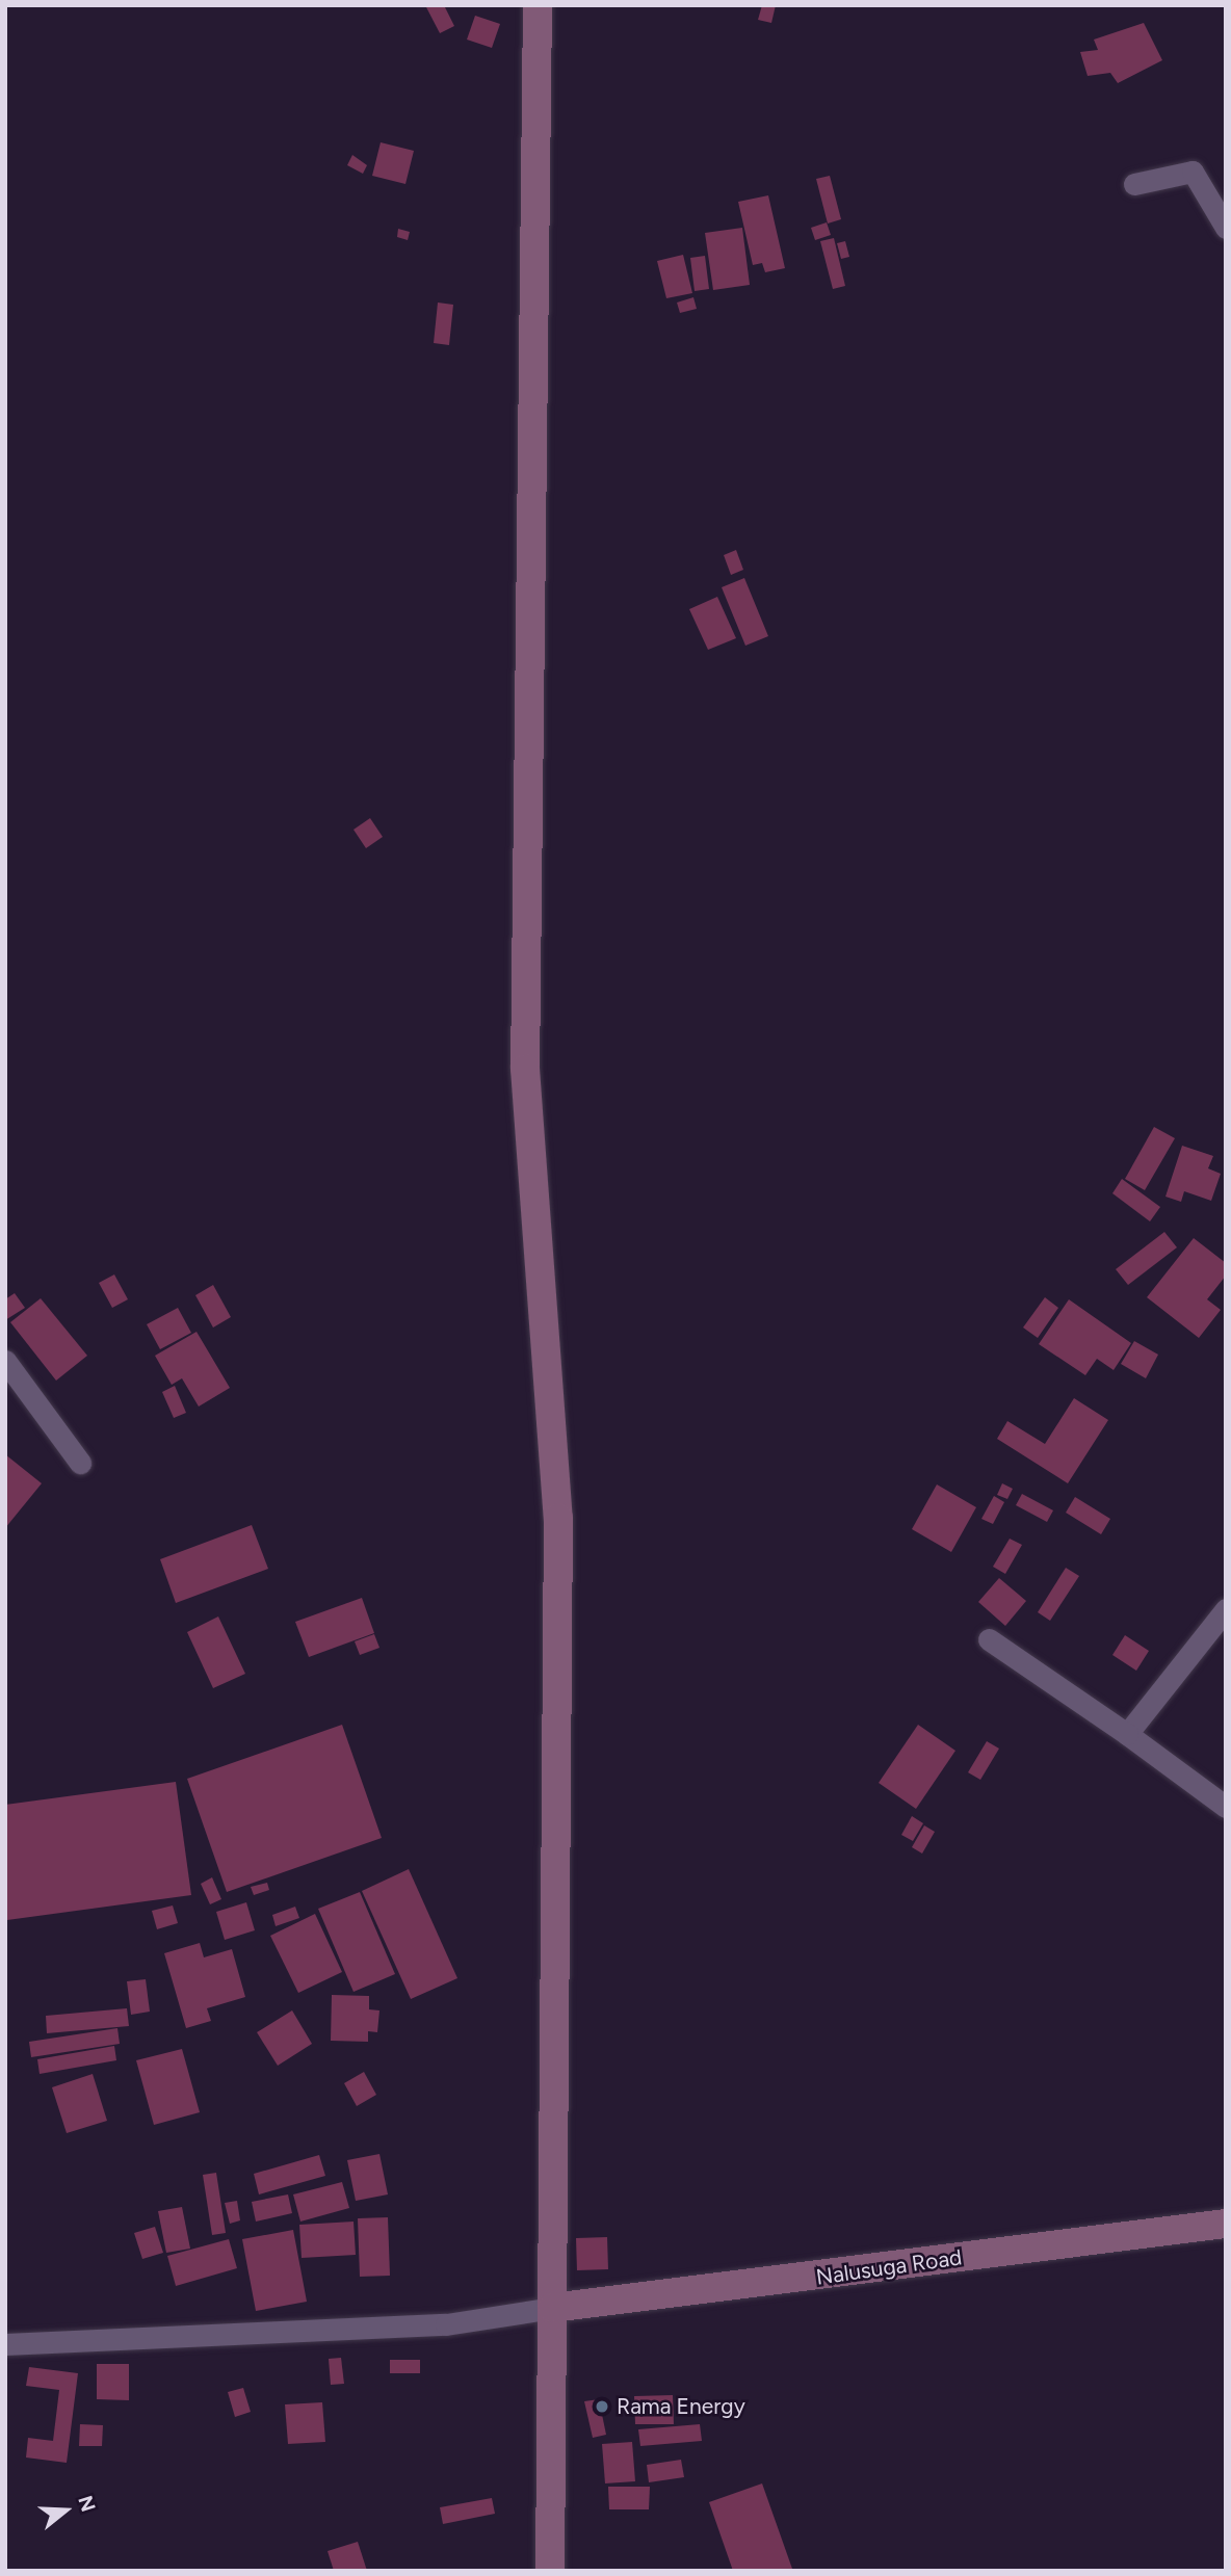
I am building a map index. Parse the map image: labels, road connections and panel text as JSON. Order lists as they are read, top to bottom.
{
  "streets": {
    "street": ["Nalusuga Road"]
  },
  "places": ["Rama Energy"],
  "north": "right"
}
